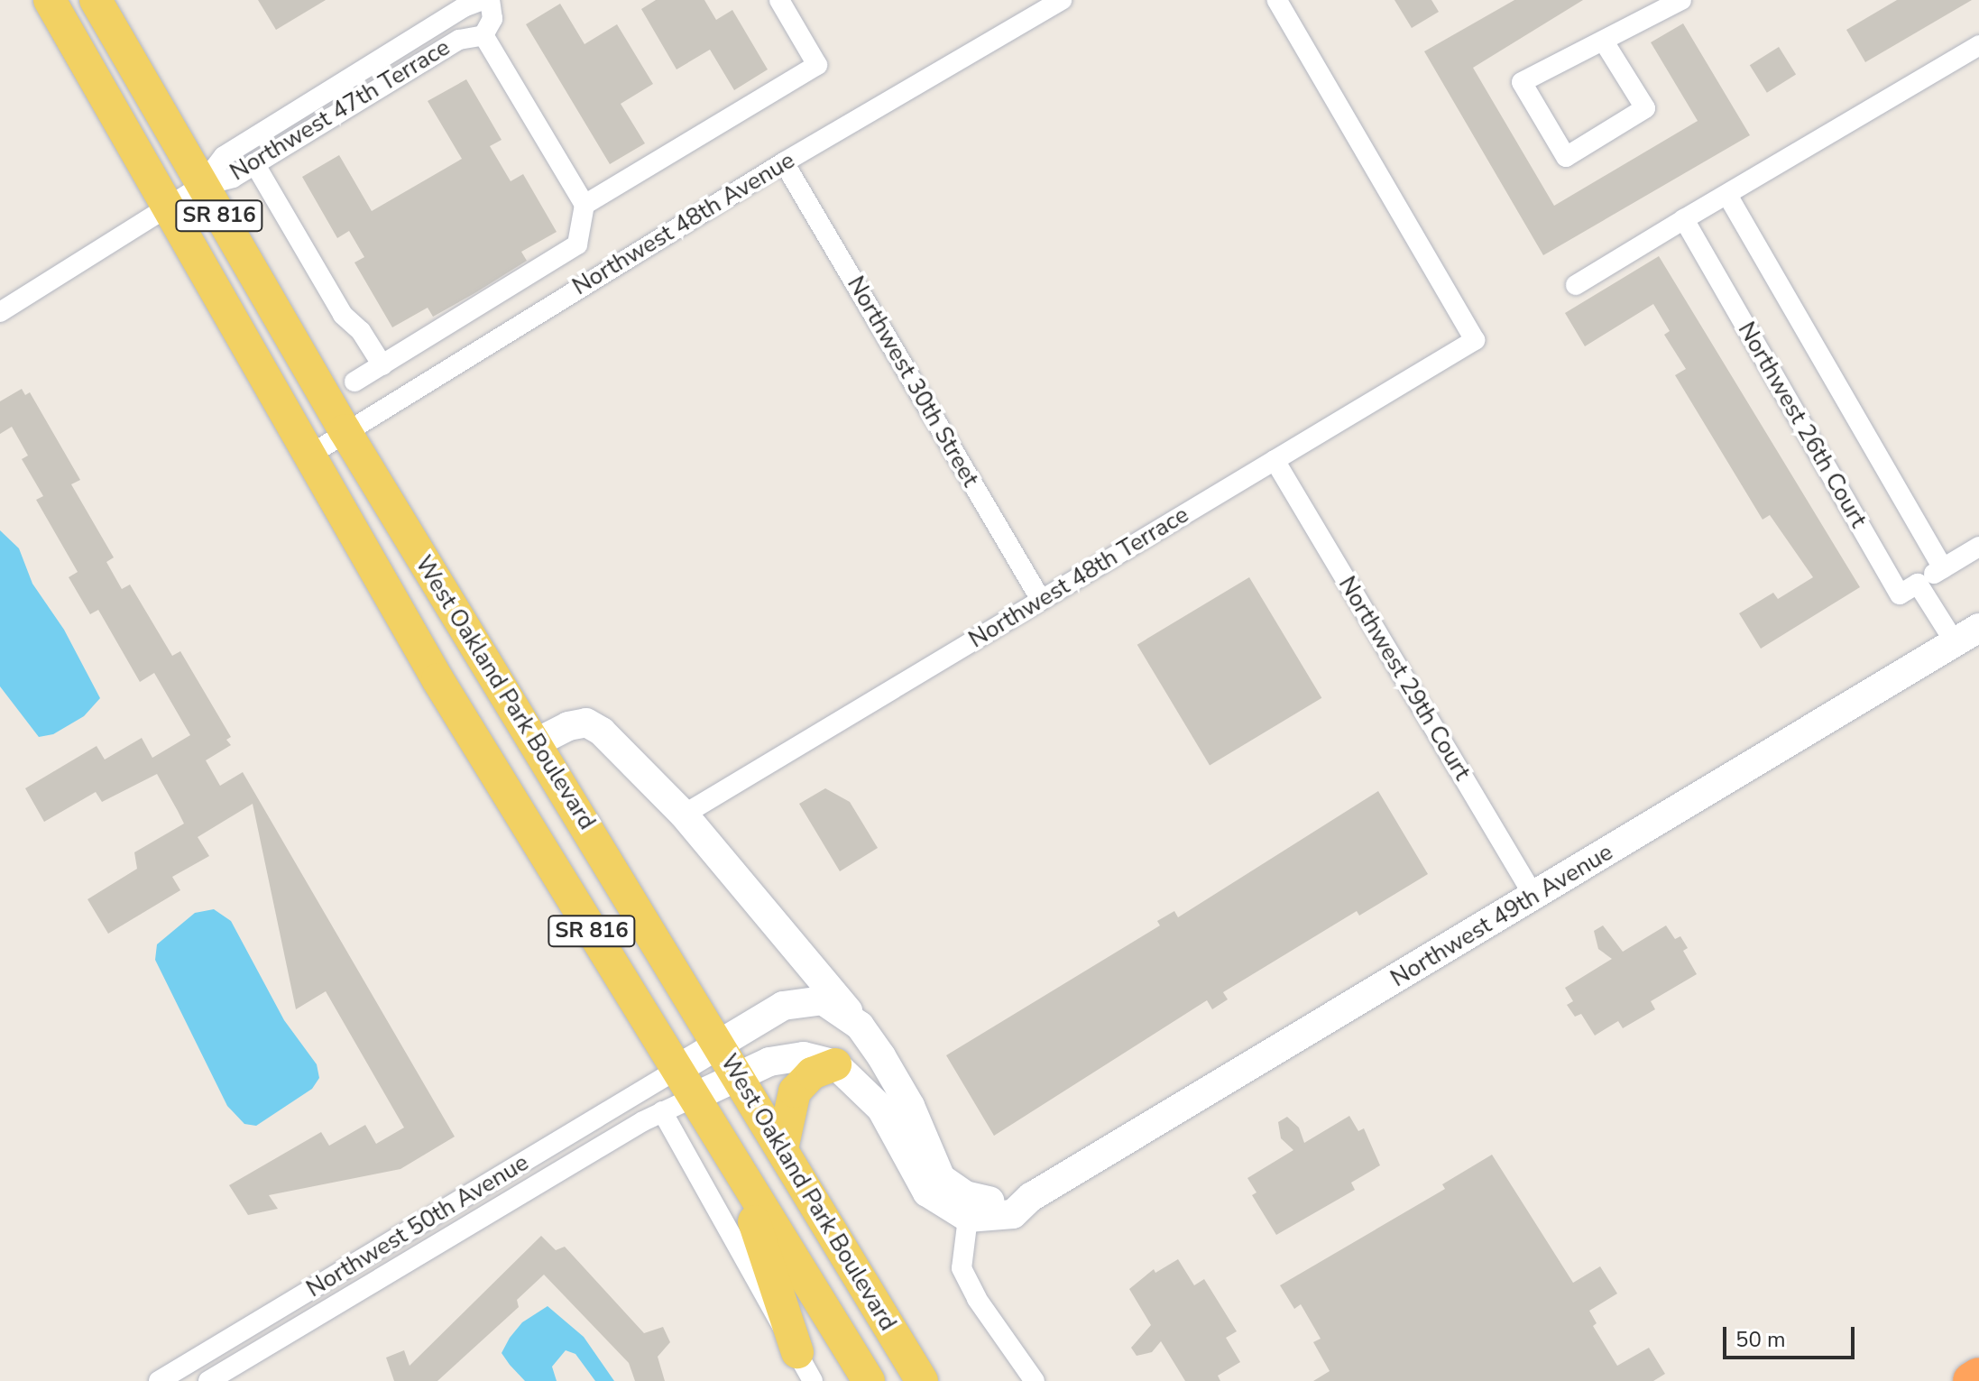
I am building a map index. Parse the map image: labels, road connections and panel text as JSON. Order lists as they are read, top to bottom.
{
  "streets": {
    "main road": ["SR 816", "West Oakland Park Boulevard"],
    "street": [
      "Northwest 47th Terrace",
      "Northwest 48th Avenue",
      "Northwest 30th Street",
      "Northwest 26th Court",
      "Northwest 48th Terrace",
      "Northwest 29th Court",
      "Northwest 49th Avenue",
      "Northwest 50th Avenue"
    ]
  },
  "crossings": [
    ["Northwest 47th Terrace", "West Oakland Park Boulevard"],
    ["Northwest 48th Avenue", "Northwest 30th Street"],
    ["Northwest 48th Avenue", "West Oakland Park Boulevard"],
    ["Northwest 30th Street", "Northwest 48th Terrace"],
    ["Northwest 48th Terrace", "Northwest 29th Court"],
    ["Northwest 29th Court", "Northwest 49th Avenue"],
    ["West Oakland Park Boulevard", "Northwest 50th Avenue"]
  ],
  "scale_bar": "50 m"
}
